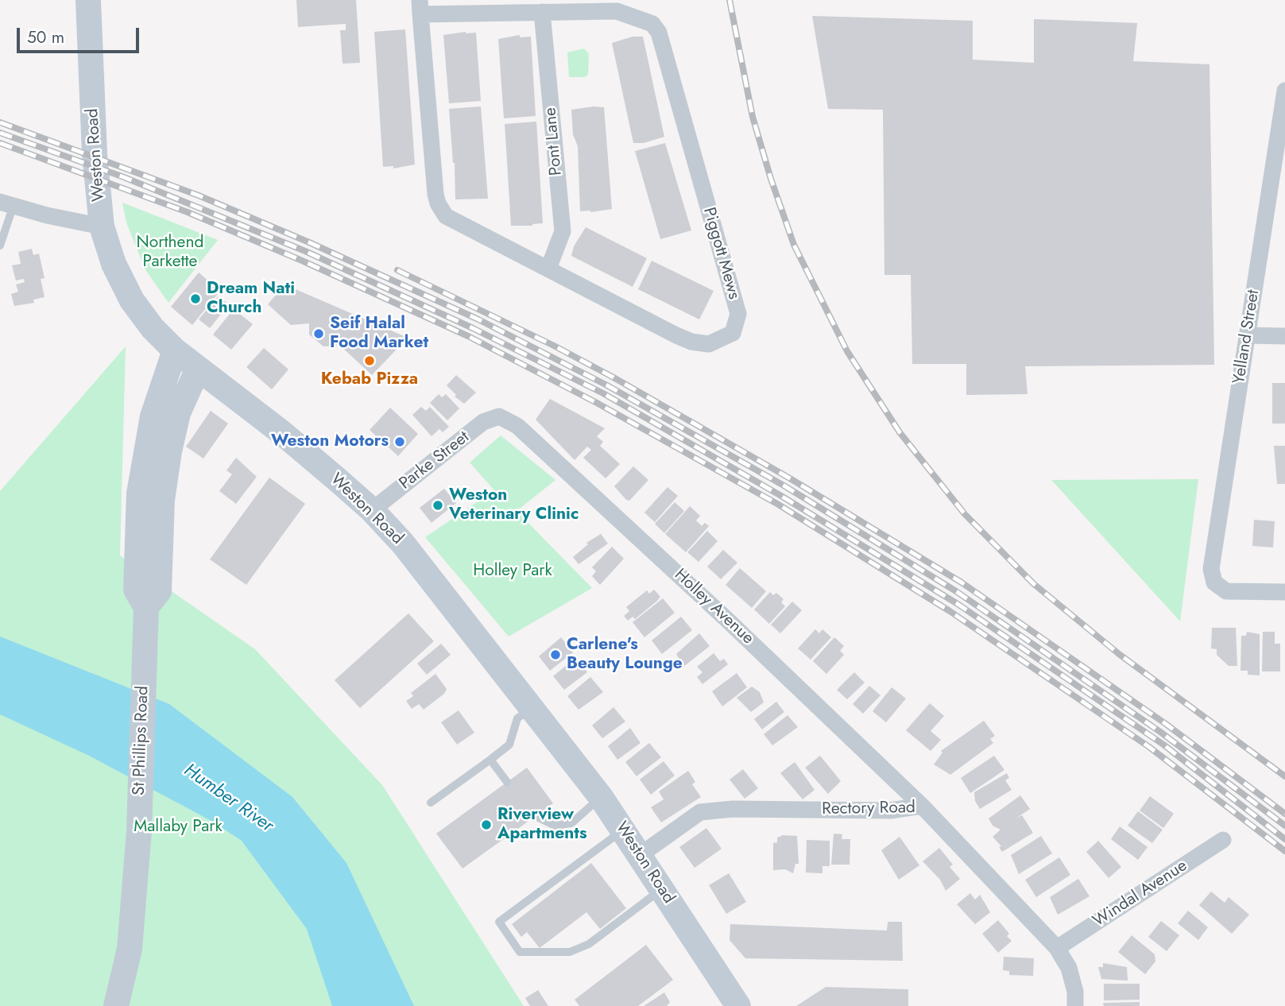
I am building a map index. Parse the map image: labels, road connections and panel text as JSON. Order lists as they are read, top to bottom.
{
  "streets": {
    "main road": ["Weston Road", "St Phillips Road"],
    "street": [
      "Pont Lane",
      "Piggott Mews",
      "Yelland Street",
      "Parke Street",
      "Holley Avenue",
      "Rectory Road",
      "Windal Avenue"
    ]
  },
  "crossings": [
    ["Pont Lane", "Piggott Mews"],
    ["Weston Road", "Parke Street"],
    ["Weston Road", "St Phillips Road"],
    ["Weston Road", "Rectory Road"],
    ["Parke Street", "Holley Avenue"],
    ["Holley Avenue", "Rectory Road"],
    ["Rectory Road", "Windal Avenue"]
  ],
  "water": ["Humber River"],
  "parks": ["Northend Parkette", "Holley Park", "Mallaby Park"],
  "places": [
    "Dream Nati Church",
    "Seif Halal Food Market",
    "Kebab Pizza",
    "Weston Motors",
    "Weston Veterinary Clinic",
    "Carlene's Beauty Lounge",
    "Riverview Apartments"
  ],
  "scale_bar": "50 m"
}
